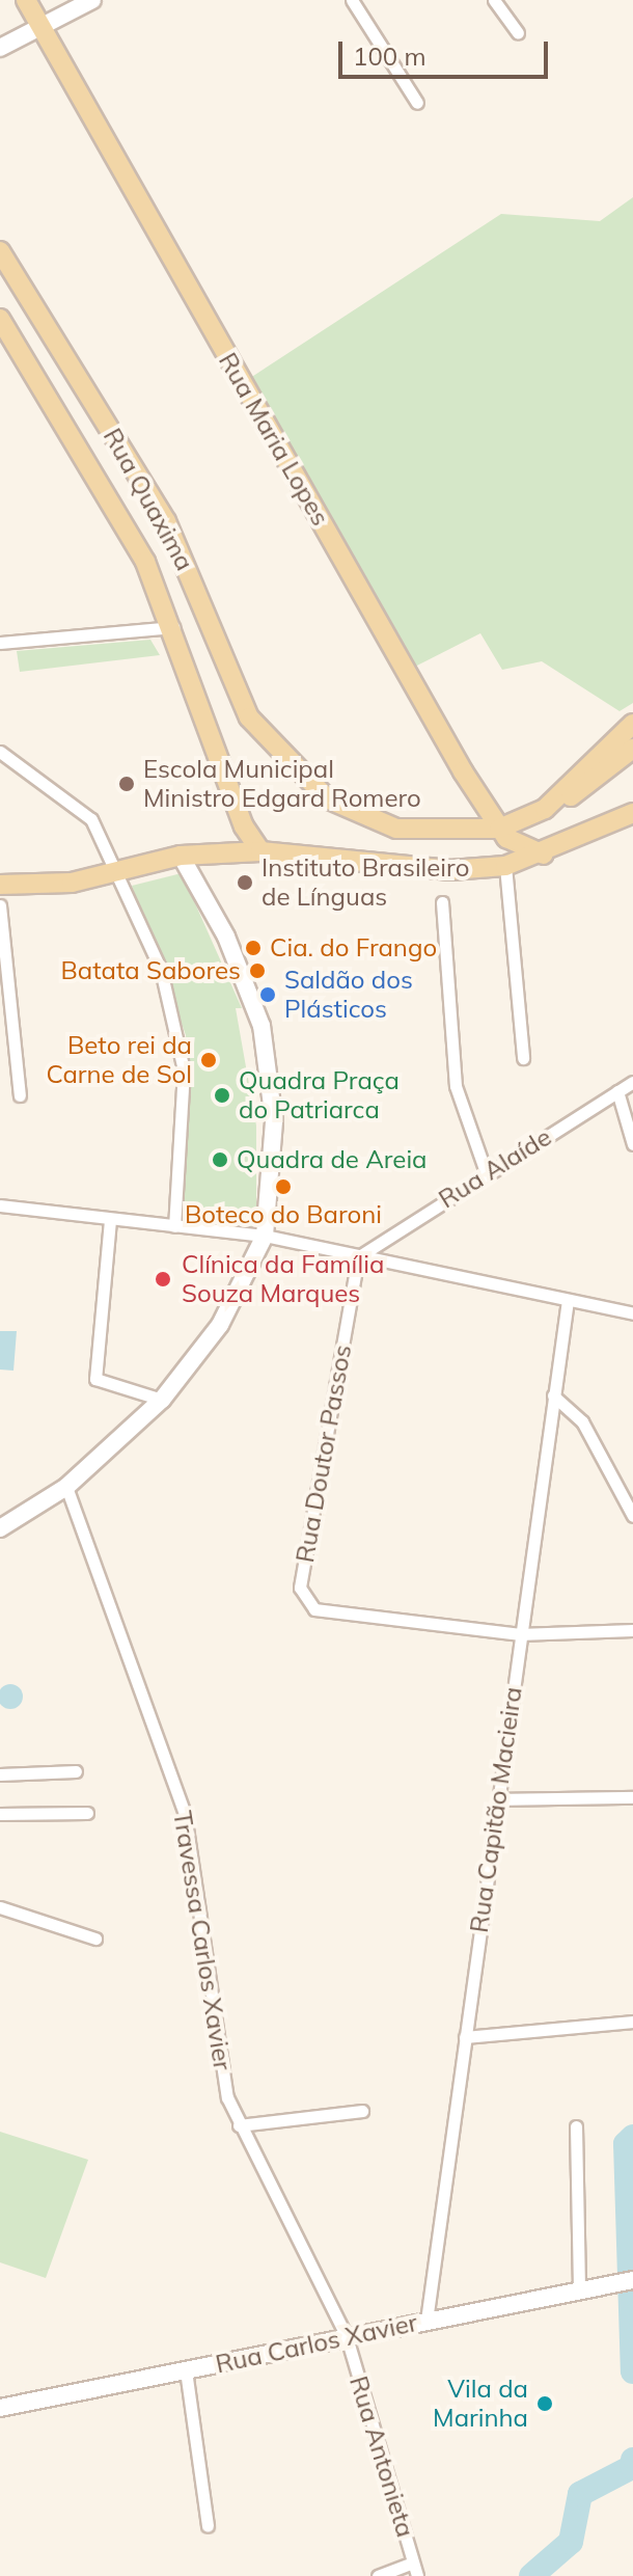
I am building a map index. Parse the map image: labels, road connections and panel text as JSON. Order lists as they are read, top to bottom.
{
  "streets": {
    "main road": ["Rua Maria Lopes", "Rua Quaxima"],
    "street": [
      "Rua Alaíde",
      "Rua Doutor Passos",
      "Rua Capitão Macieira",
      "Travessa Carlos Xavier",
      "Rua Carlos Xavier",
      "Rua Antonieta"
    ]
  },
  "crossings": [
    ["Rua Maria Lopes", "Rua Quaxima"],
    ["Rua Alaíde", "Rua Doutor Passos"],
    ["Rua Doutor Passos", "Rua Capitão Macieira"],
    ["Rua Capitão Macieira", "Rua Carlos Xavier"],
    ["Travessa Carlos Xavier", "Rua Carlos Xavier"],
    ["Travessa Carlos Xavier", "Rua Antonieta"],
    ["Rua Carlos Xavier", "Rua Antonieta"]
  ],
  "places": [
    "Escola Municipal Ministro Edgard Romero",
    "Instituto Brasileiro de Línguas",
    "Cia. do Frango",
    "Batata Sabores",
    "Saldão dos Plásticos",
    "Beto rei da Carne de Sol",
    "Quadra Praça do Patriarca",
    "Quadra de Areia",
    "Boteco do Baroni",
    "Clínica da Família Souza Marques",
    "Vila da Marinha"
  ],
  "scale_bar": "100 m"
}
